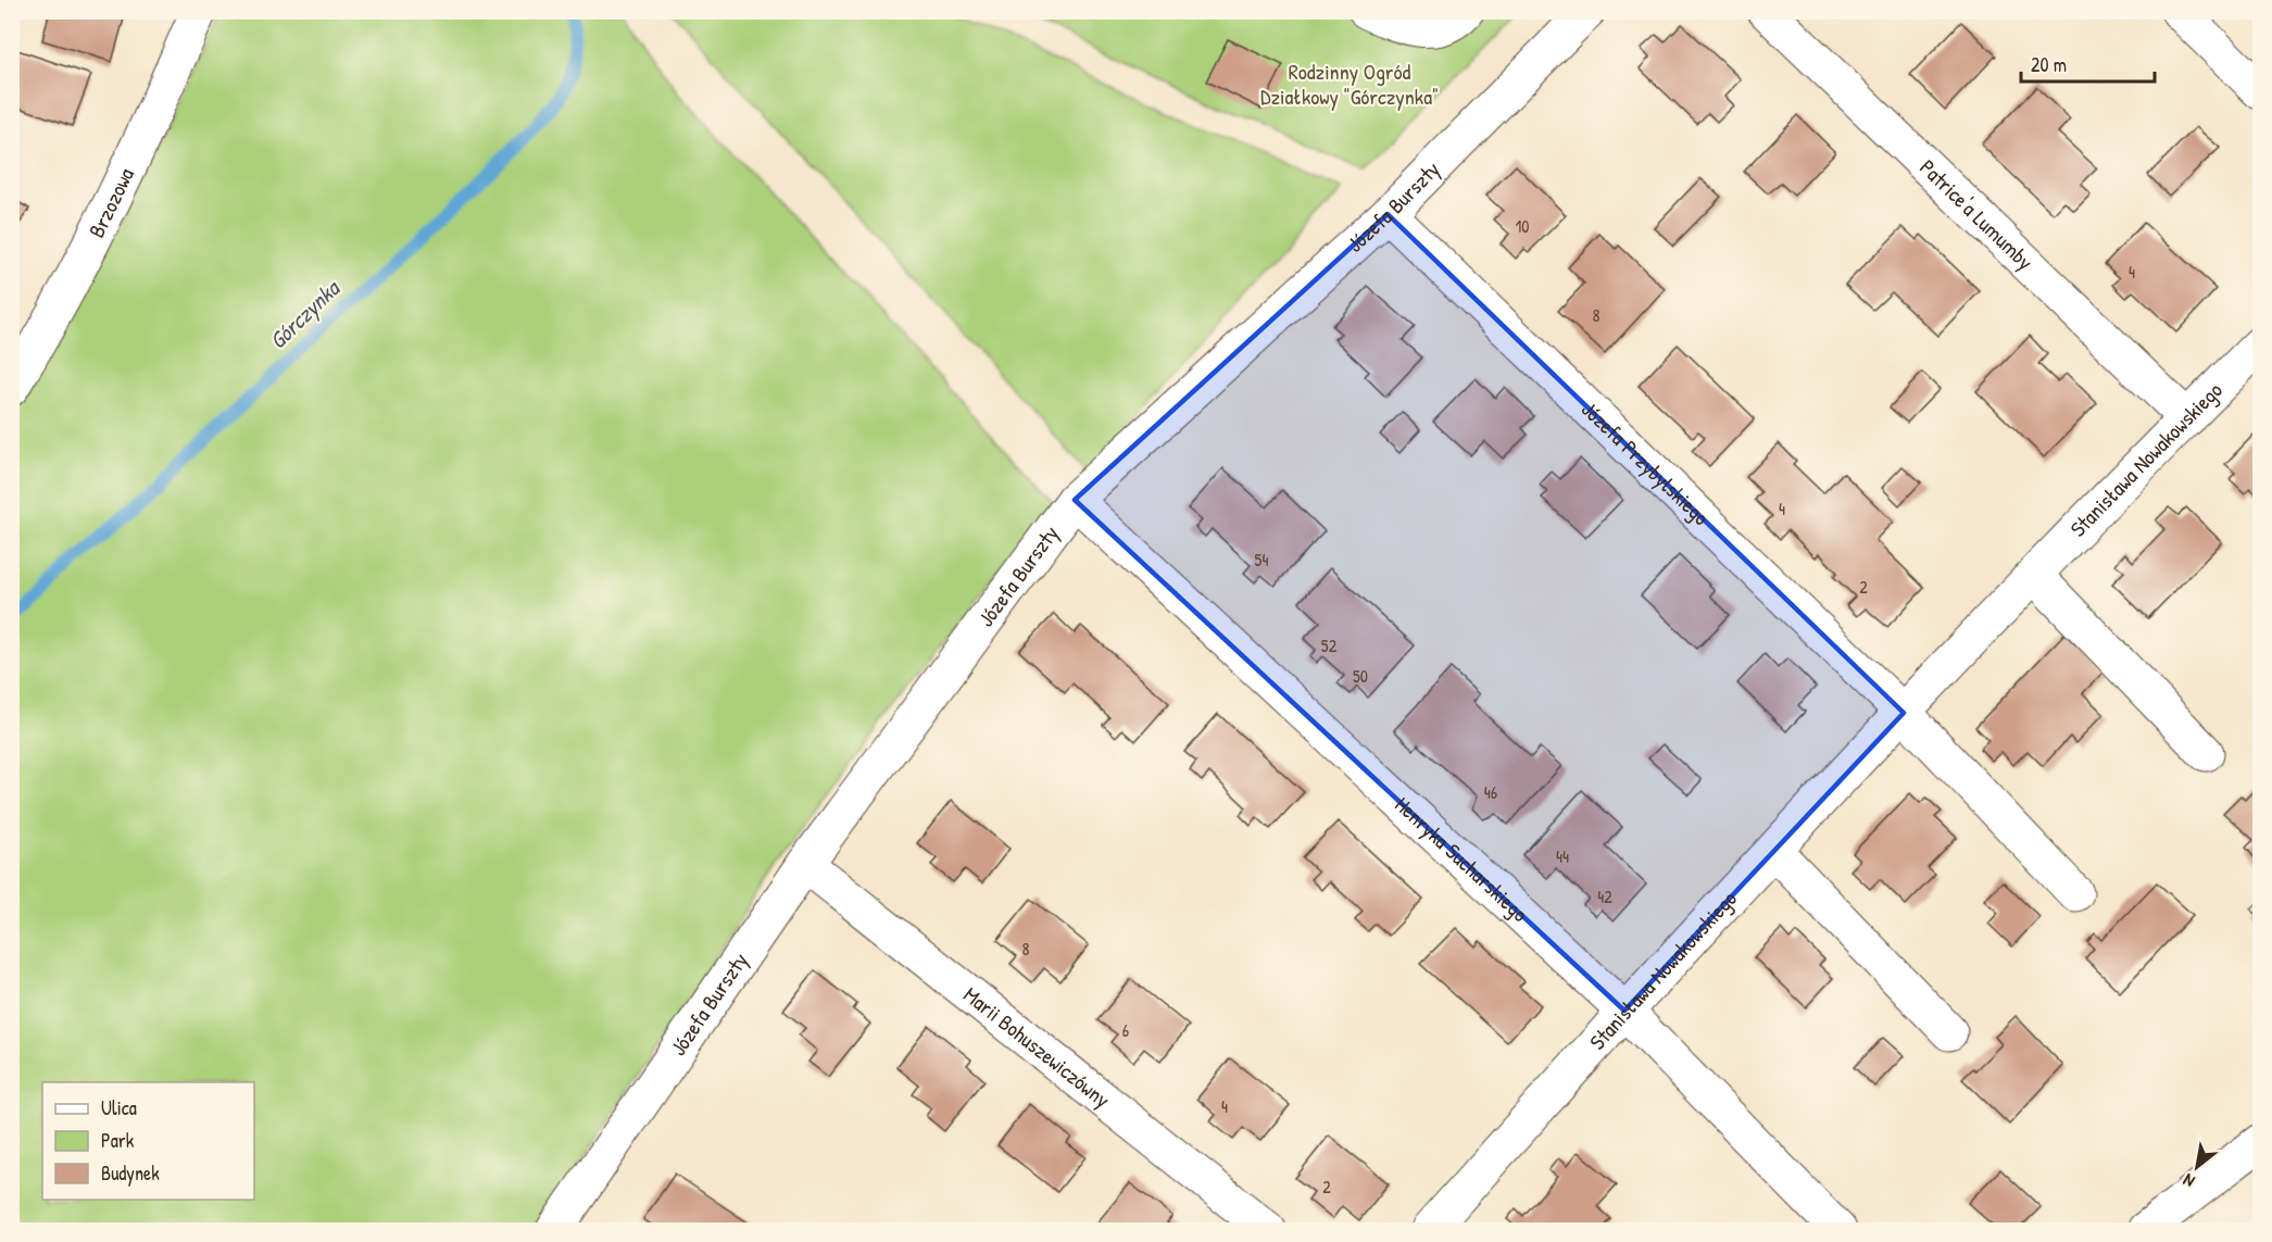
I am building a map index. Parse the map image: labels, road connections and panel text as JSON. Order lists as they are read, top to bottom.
{
  "streets": {
    "street": [
      "Brzozowa",
      "Józefa Burszty",
      "Patrice'a Lumumby",
      "Stanisława Nowakowskiego",
      "Józefa Przybylskiego",
      "Henryka Sucharskiego",
      "Marii Bohuszewiczówny"
    ]
  },
  "crossings": [
    ["Józefa Burszty", "Józefa Przybylskiego"],
    ["Józefa Burszty", "Henryka Sucharskiego"],
    ["Józefa Burszty", "Marii Bohuszewiczówny"],
    ["Patrice'a Lumumby", "Stanisława Nowakowskiego"],
    ["Stanisława Nowakowskiego", "Józefa Przybylskiego"],
    ["Stanisława Nowakowskiego", "Henryka Sucharskiego"]
  ],
  "water": ["Górczynka"],
  "parks": ["Rodzinny Ogród Działkowy \"Górczynka\""],
  "house_numbers": [
    "10",
    "4",
    "8",
    "4",
    "54",
    "2",
    "52",
    "50",
    "46",
    "44",
    "42",
    "8",
    "6",
    "4",
    "2"
  ],
  "legend": ["Ulica", "Park", "Budynek"],
  "scale_bar": "20 m",
  "north": "bottom left"
}
